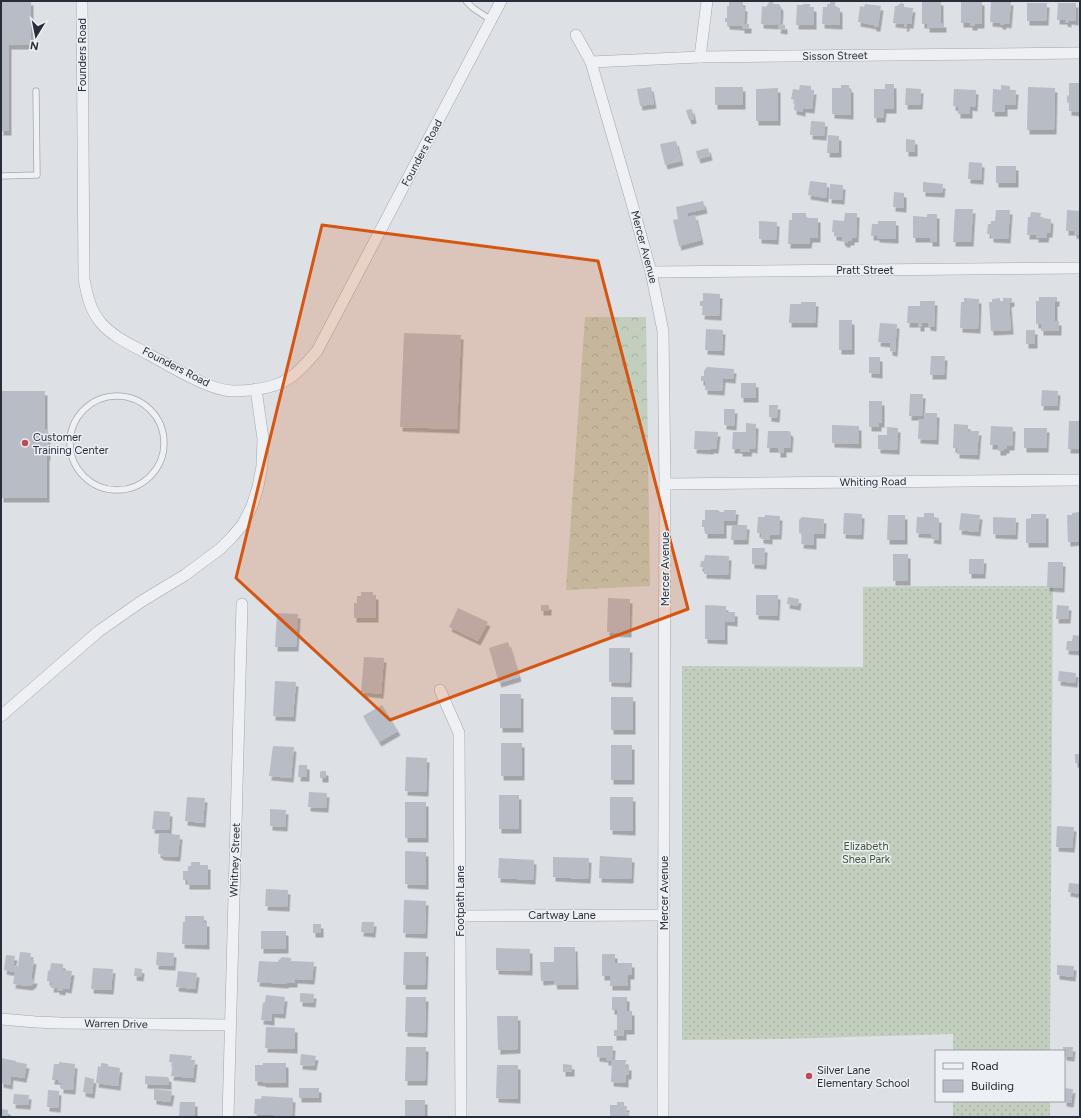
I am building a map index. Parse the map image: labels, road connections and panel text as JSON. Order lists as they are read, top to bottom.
{
  "streets": {
    "street": [
      "Founders Road",
      "Sisson Street",
      "Mercer Avenue",
      "Pratt Street",
      "Whiting Road",
      "Whitney Street",
      "Footpath Lane",
      "Cartway Lane",
      "Warren Drive"
    ]
  },
  "crossings": [
    ["Sisson Street", "Mercer Avenue"],
    ["Mercer Avenue", "Pratt Street"],
    ["Mercer Avenue", "Whiting Road"],
    ["Mercer Avenue", "Cartway Lane"],
    ["Whitney Street", "Warren Drive"],
    ["Footpath Lane", "Cartway Lane"]
  ],
  "parks": ["Elizabeth Shea Park"],
  "places": ["Customer Training Center", "Silver Lane Elementary School"],
  "legend": ["Road", "Building"],
  "north": "bottom"
}
